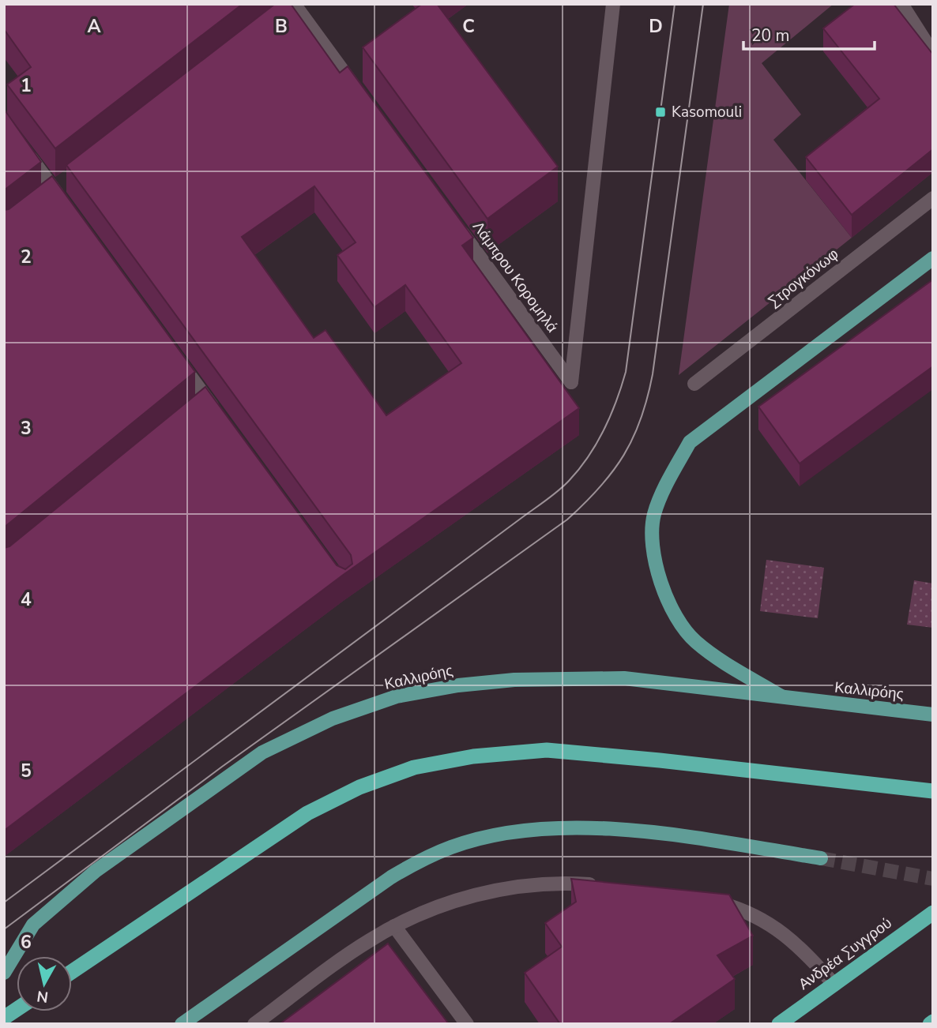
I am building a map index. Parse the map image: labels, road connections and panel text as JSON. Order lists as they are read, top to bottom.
{
  "streets": {
    "highway": ["Ανδρέα Συγγρού"],
    "main road": ["Καλλιρόης"],
    "street": ["Λάμπρου Κορομηλά", "Στρογκόνωφ"]
  },
  "places": {
    "transit": ["Kasomouli"]
  },
  "scale_bar": "20 m",
  "north": "bottom",
  "grid": {
    "columns": [
      "A",
      "B",
      "C",
      "D"
    ],
    "rows": [
      "1",
      "2",
      "3",
      "4",
      "5",
      "6"
    ]
  }
}
